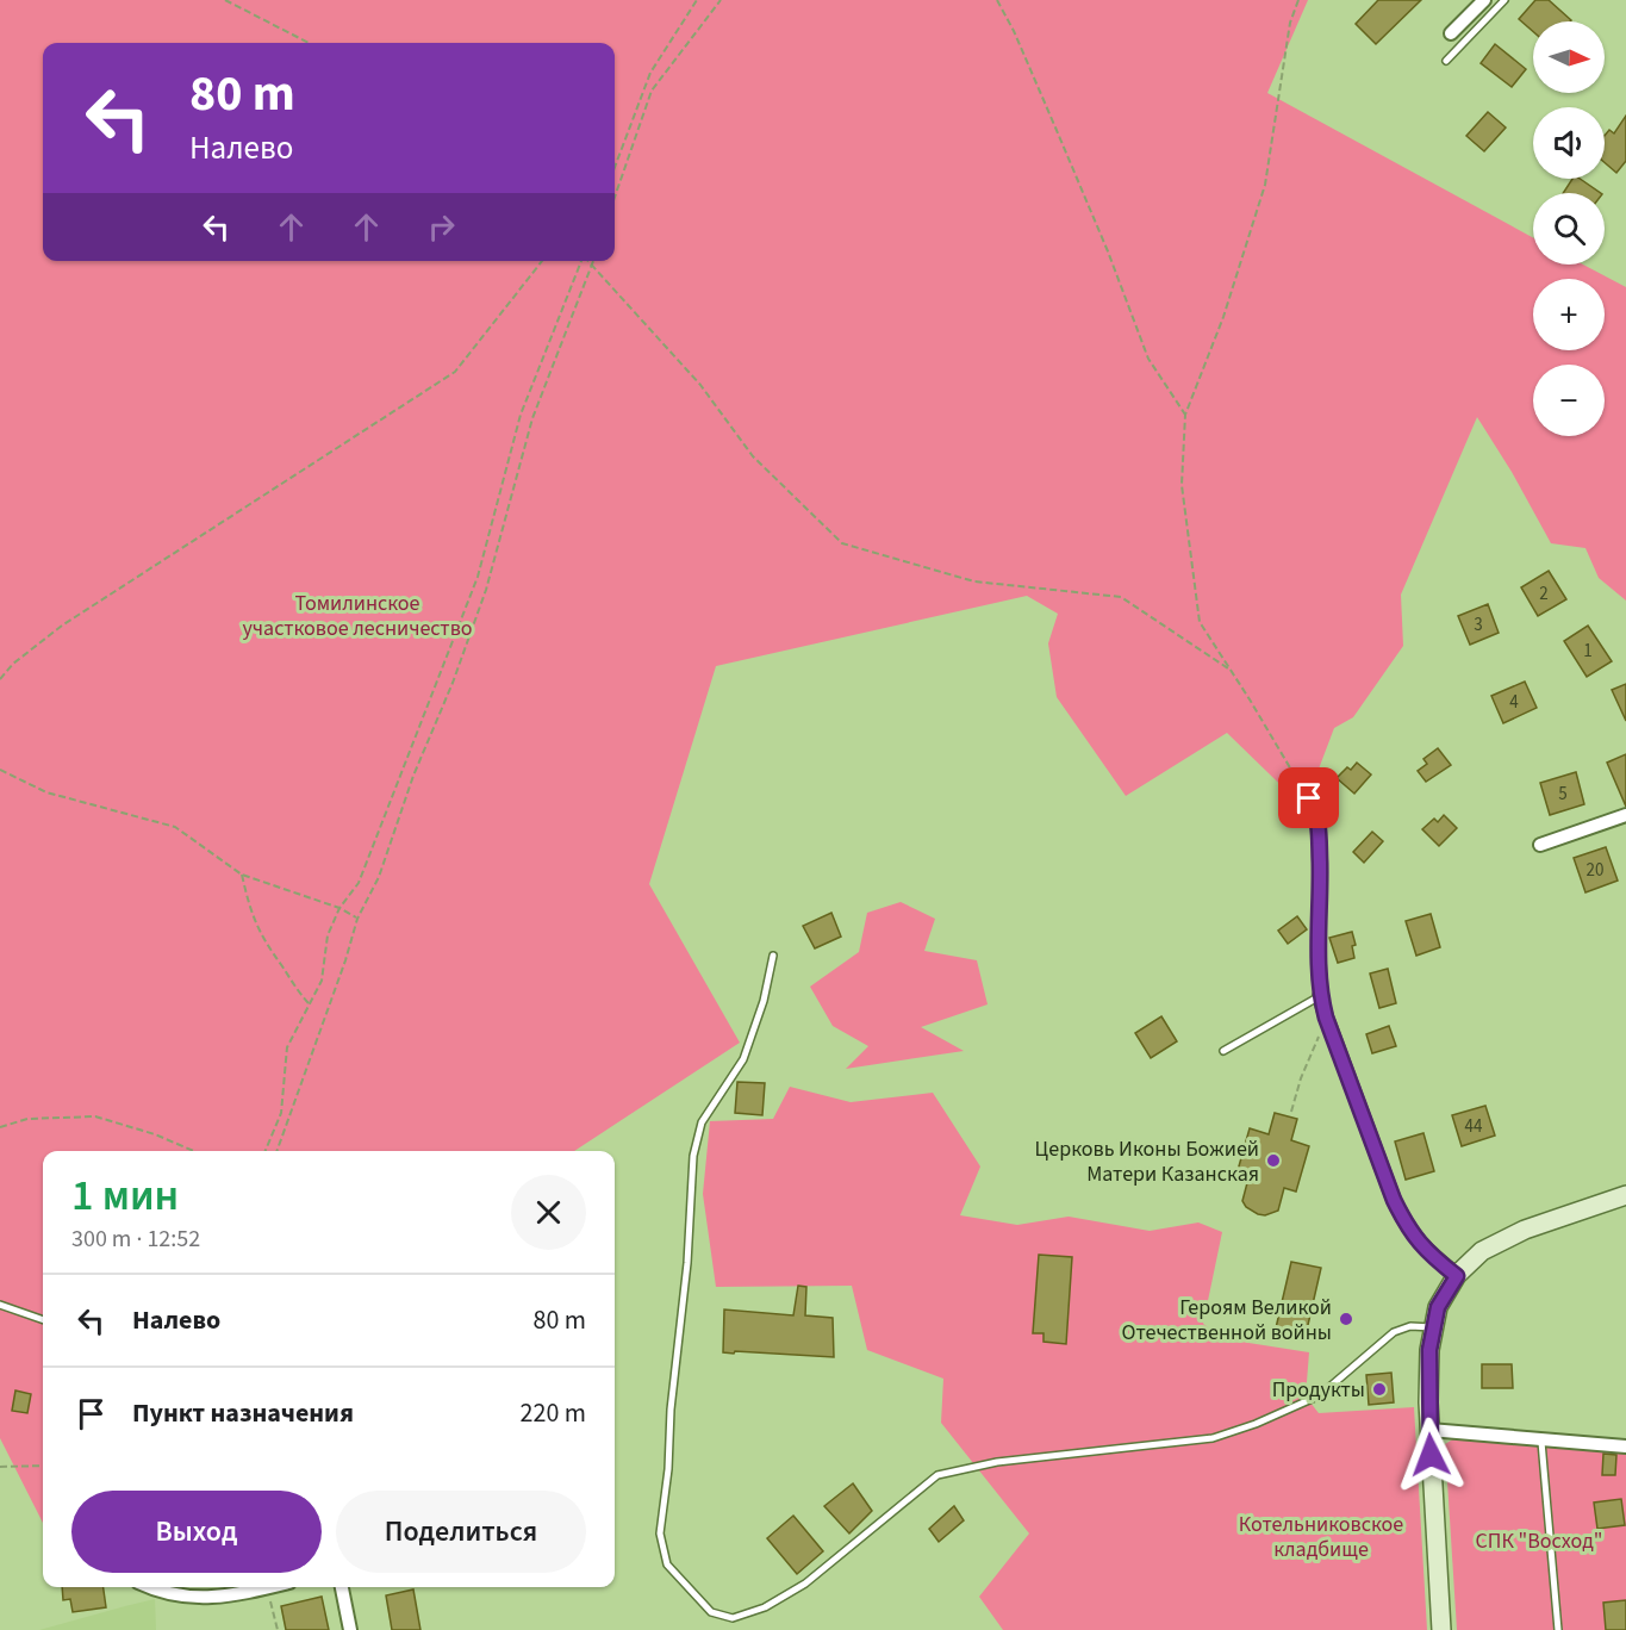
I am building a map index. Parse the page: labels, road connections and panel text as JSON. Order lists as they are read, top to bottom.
{
  "parks": ["Томилинское участковое лесничество", "Котельниковское кладбище", "СПК \"Восход\""],
  "places": ["Церковь Иконы Божией Матери Казанская", "Героям Великой Отечественной войны", "Продукты"],
  "house_numbers": [
    "2",
    "3",
    "1",
    "4",
    "5",
    "20",
    "44"
  ],
  "north": "right",
  "page": {
    "map_buttons": ["+", "−"],
    "turn": ["80 m", "Налево"],
    "heading": ["1 мин", "300 m · 12:52"],
    "list": [
      {
        "name": "Налево",
        "value": "80 m"
      },
      {
        "name": "Пункт назначения",
        "value": "220 m"
      }
    ],
    "buttons": ["Выход", "Поделиться"]
  }
}
